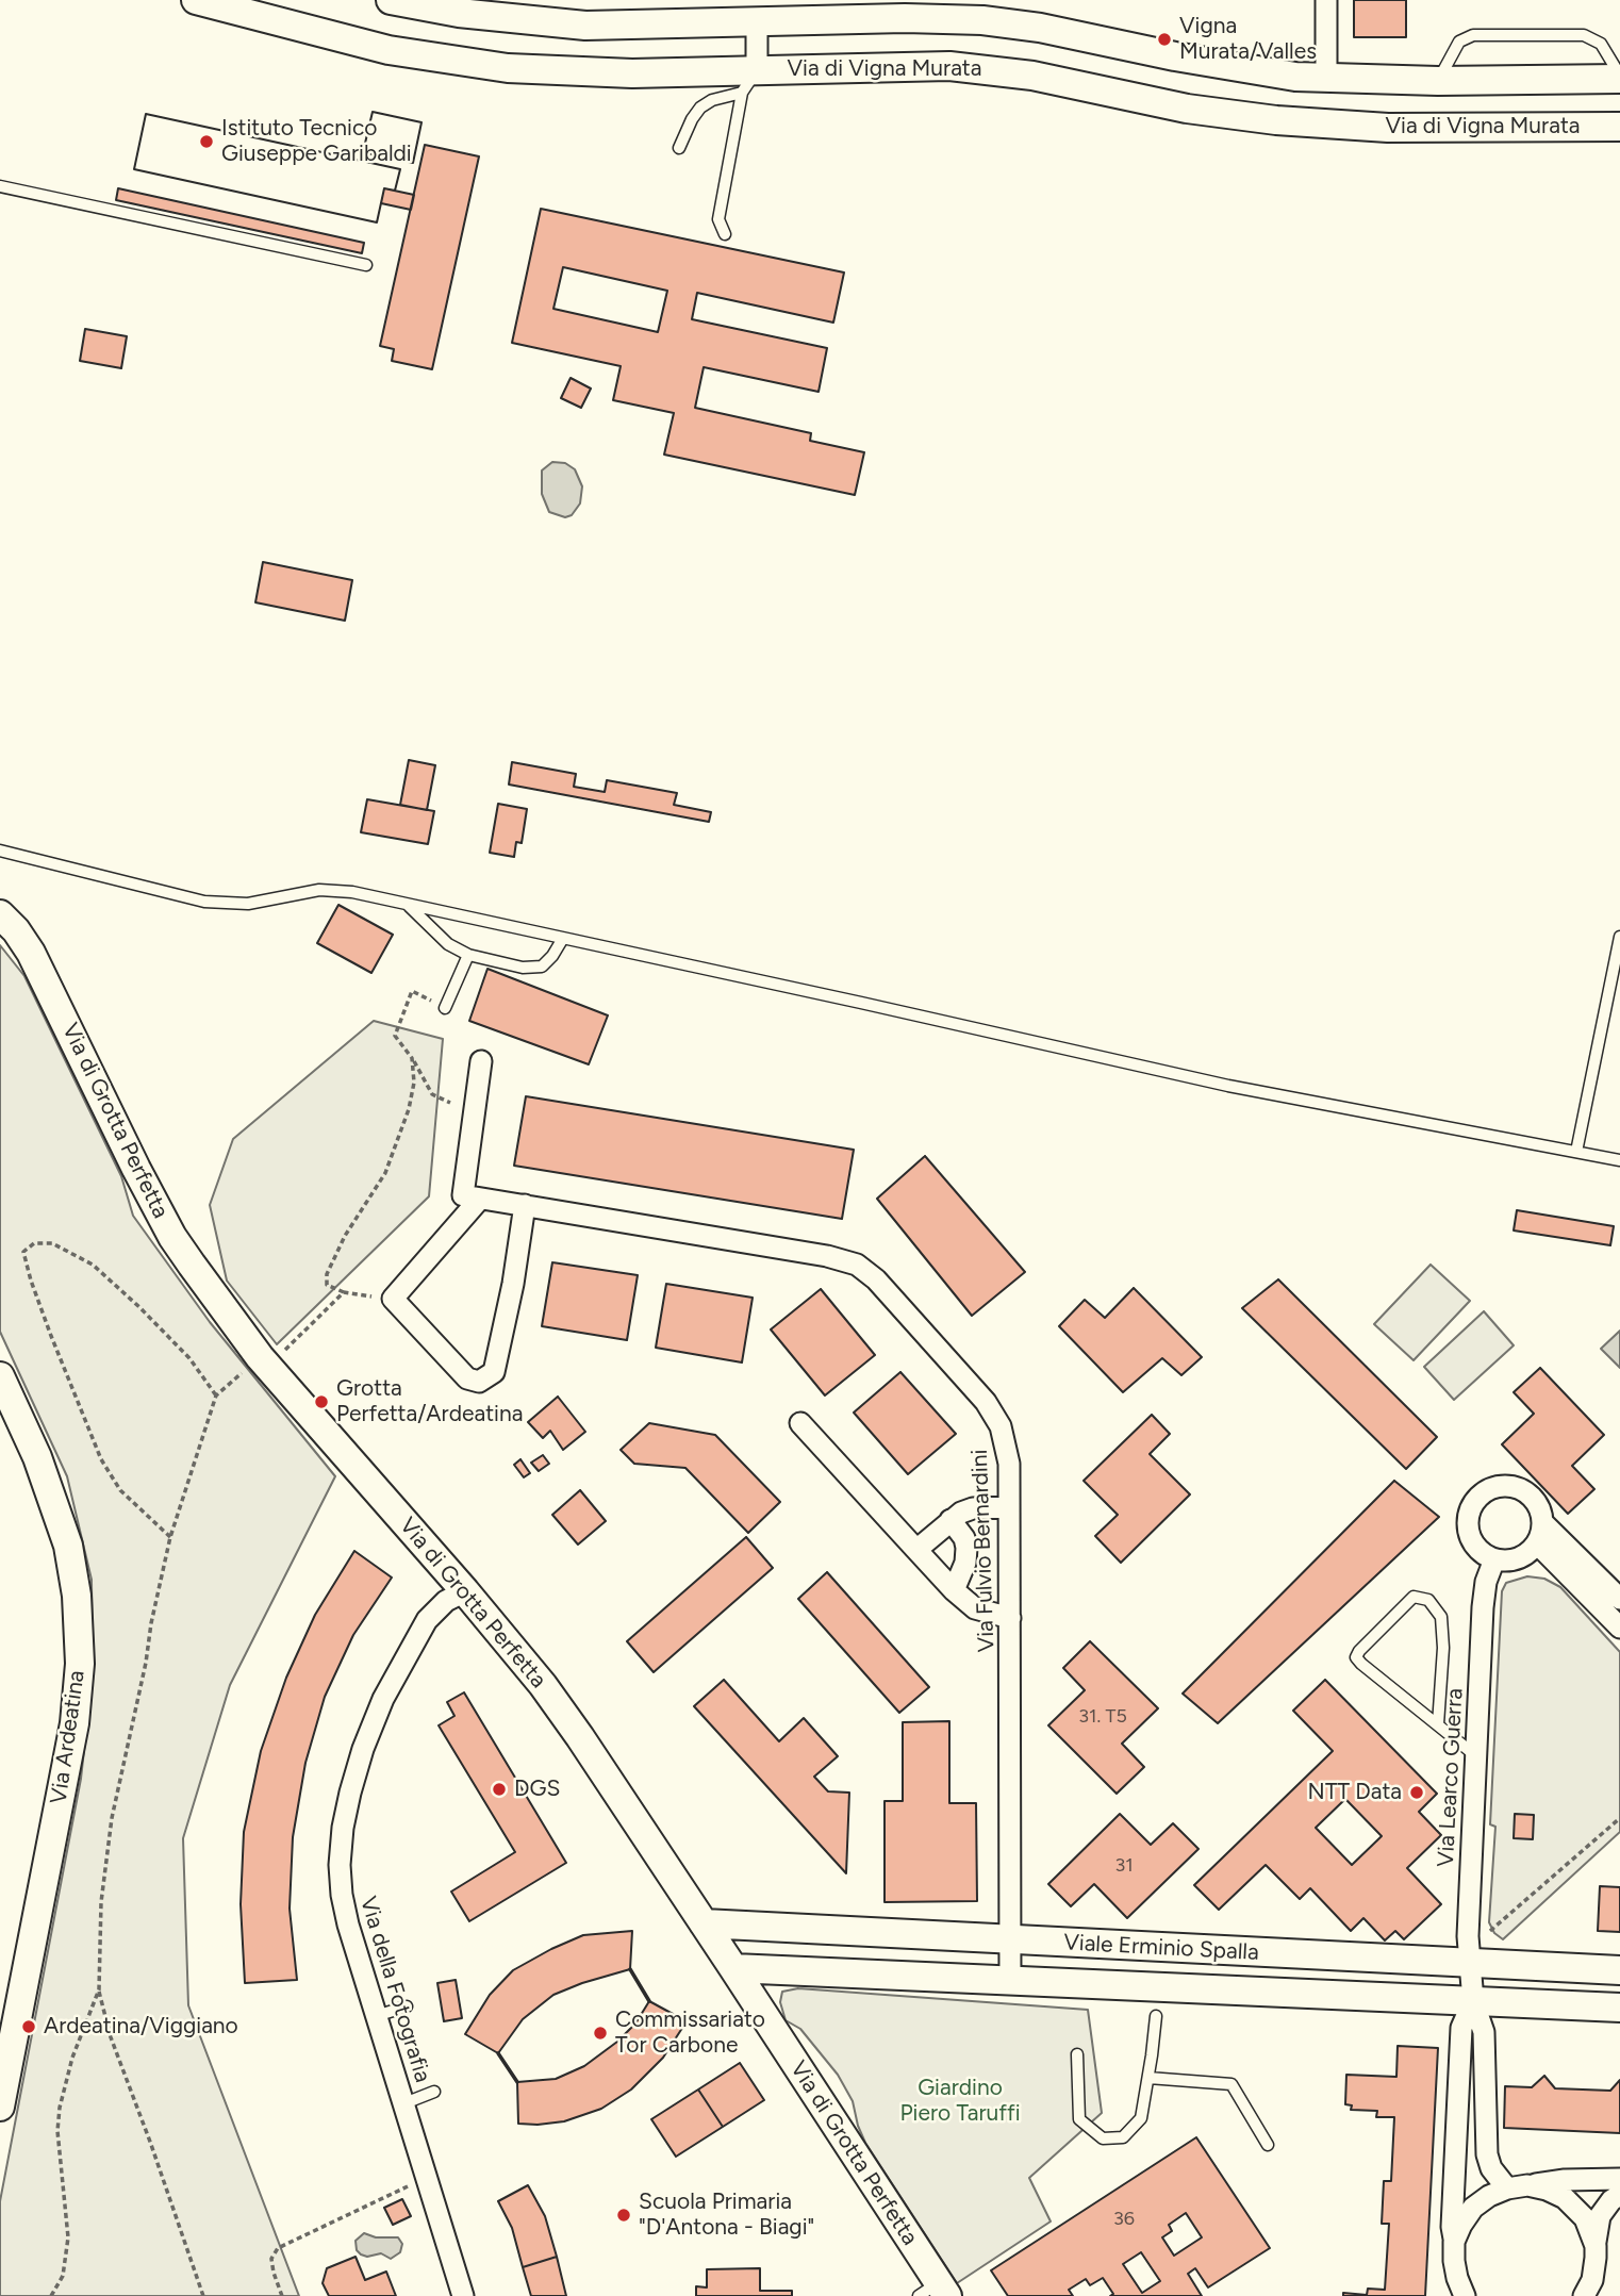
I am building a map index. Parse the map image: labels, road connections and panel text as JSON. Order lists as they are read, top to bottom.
{
  "streets": {
    "main road": [
      "Via di Vigna Murata",
      "Via di Grotta Perfetta",
      "Via Ardeatina",
      "Viale Erminio Spalla"
    ],
    "street": ["Via Fulvio Bernardini", "Via Learco Guerra", "Via della Fotografia"]
  },
  "crossings": [
    ["Via di Grotta Perfetta", "Viale Erminio Spalla"],
    ["Via di Grotta Perfetta", "Via della Fotografia"],
    ["Via Fulvio Bernardini", "Viale Erminio Spalla"],
    ["Via Learco Guerra", "Viale Erminio Spalla"]
  ],
  "parks": ["Giardino Piero Taruffi"],
  "places": [
    "Vigna Murata/Valles",
    "Istituto Tecnico Giuseppe Garibaldi",
    "Grotta Perfetta/Ardeatina",
    "DGS",
    "NTT Data",
    "Ardeatina/Viggiano",
    "Commissariato Tor Carbone",
    "Scuola Primaria \"D'Antona - Biagi\""
  ],
  "house_numbers": ["31. T5", "31", "36"]
}
